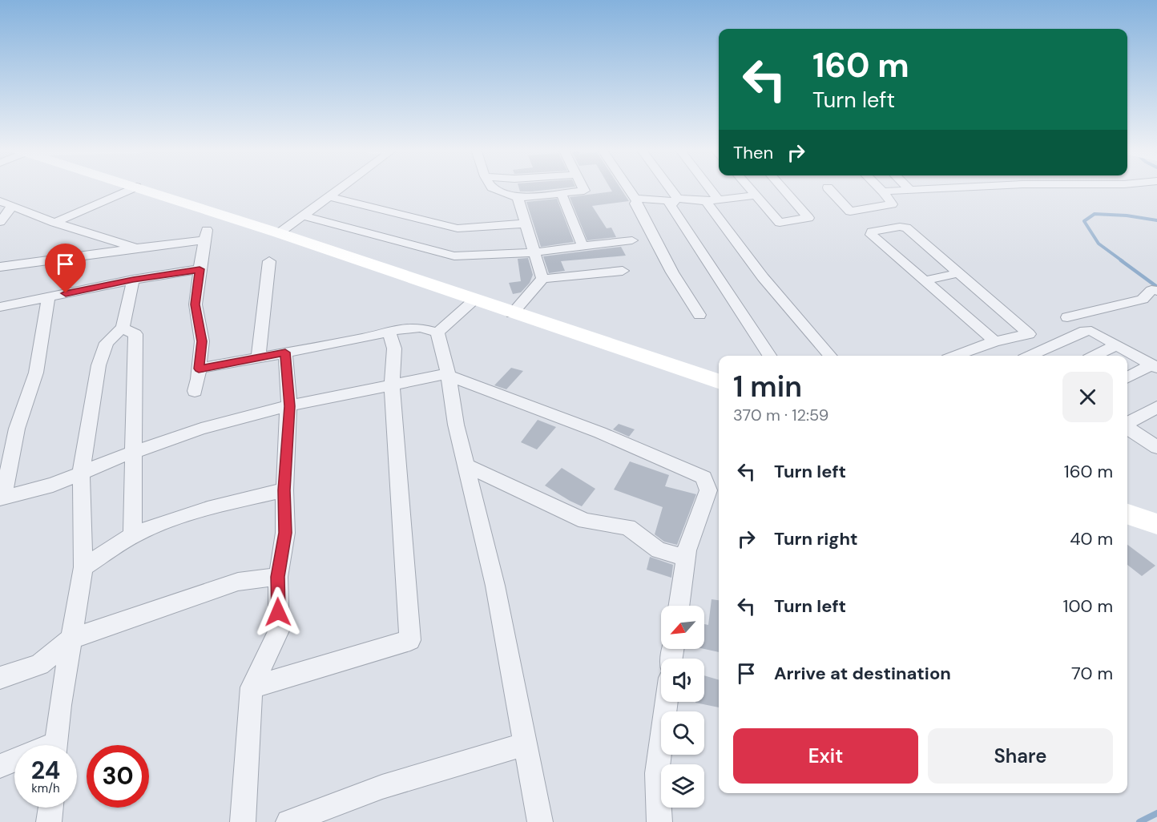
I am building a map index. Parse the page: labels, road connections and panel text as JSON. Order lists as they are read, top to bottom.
{
  "north": "bottom left",
  "page": {
    "turn": ["160 m", "Turn left"],
    "then": "Then",
    "heading": ["1 min", "370 m · 12:59"],
    "list": [
      {
        "name": "Turn left",
        "value": "160 m"
      },
      {
        "name": "Turn right",
        "value": "40 m"
      },
      {
        "name": "Turn left",
        "value": "100 m"
      },
      {
        "name": "Arrive at destination",
        "value": "70 m"
      }
    ],
    "buttons": ["Exit", "Share"],
    "speed": "24 km/h",
    "limit": "30"
  }
}
